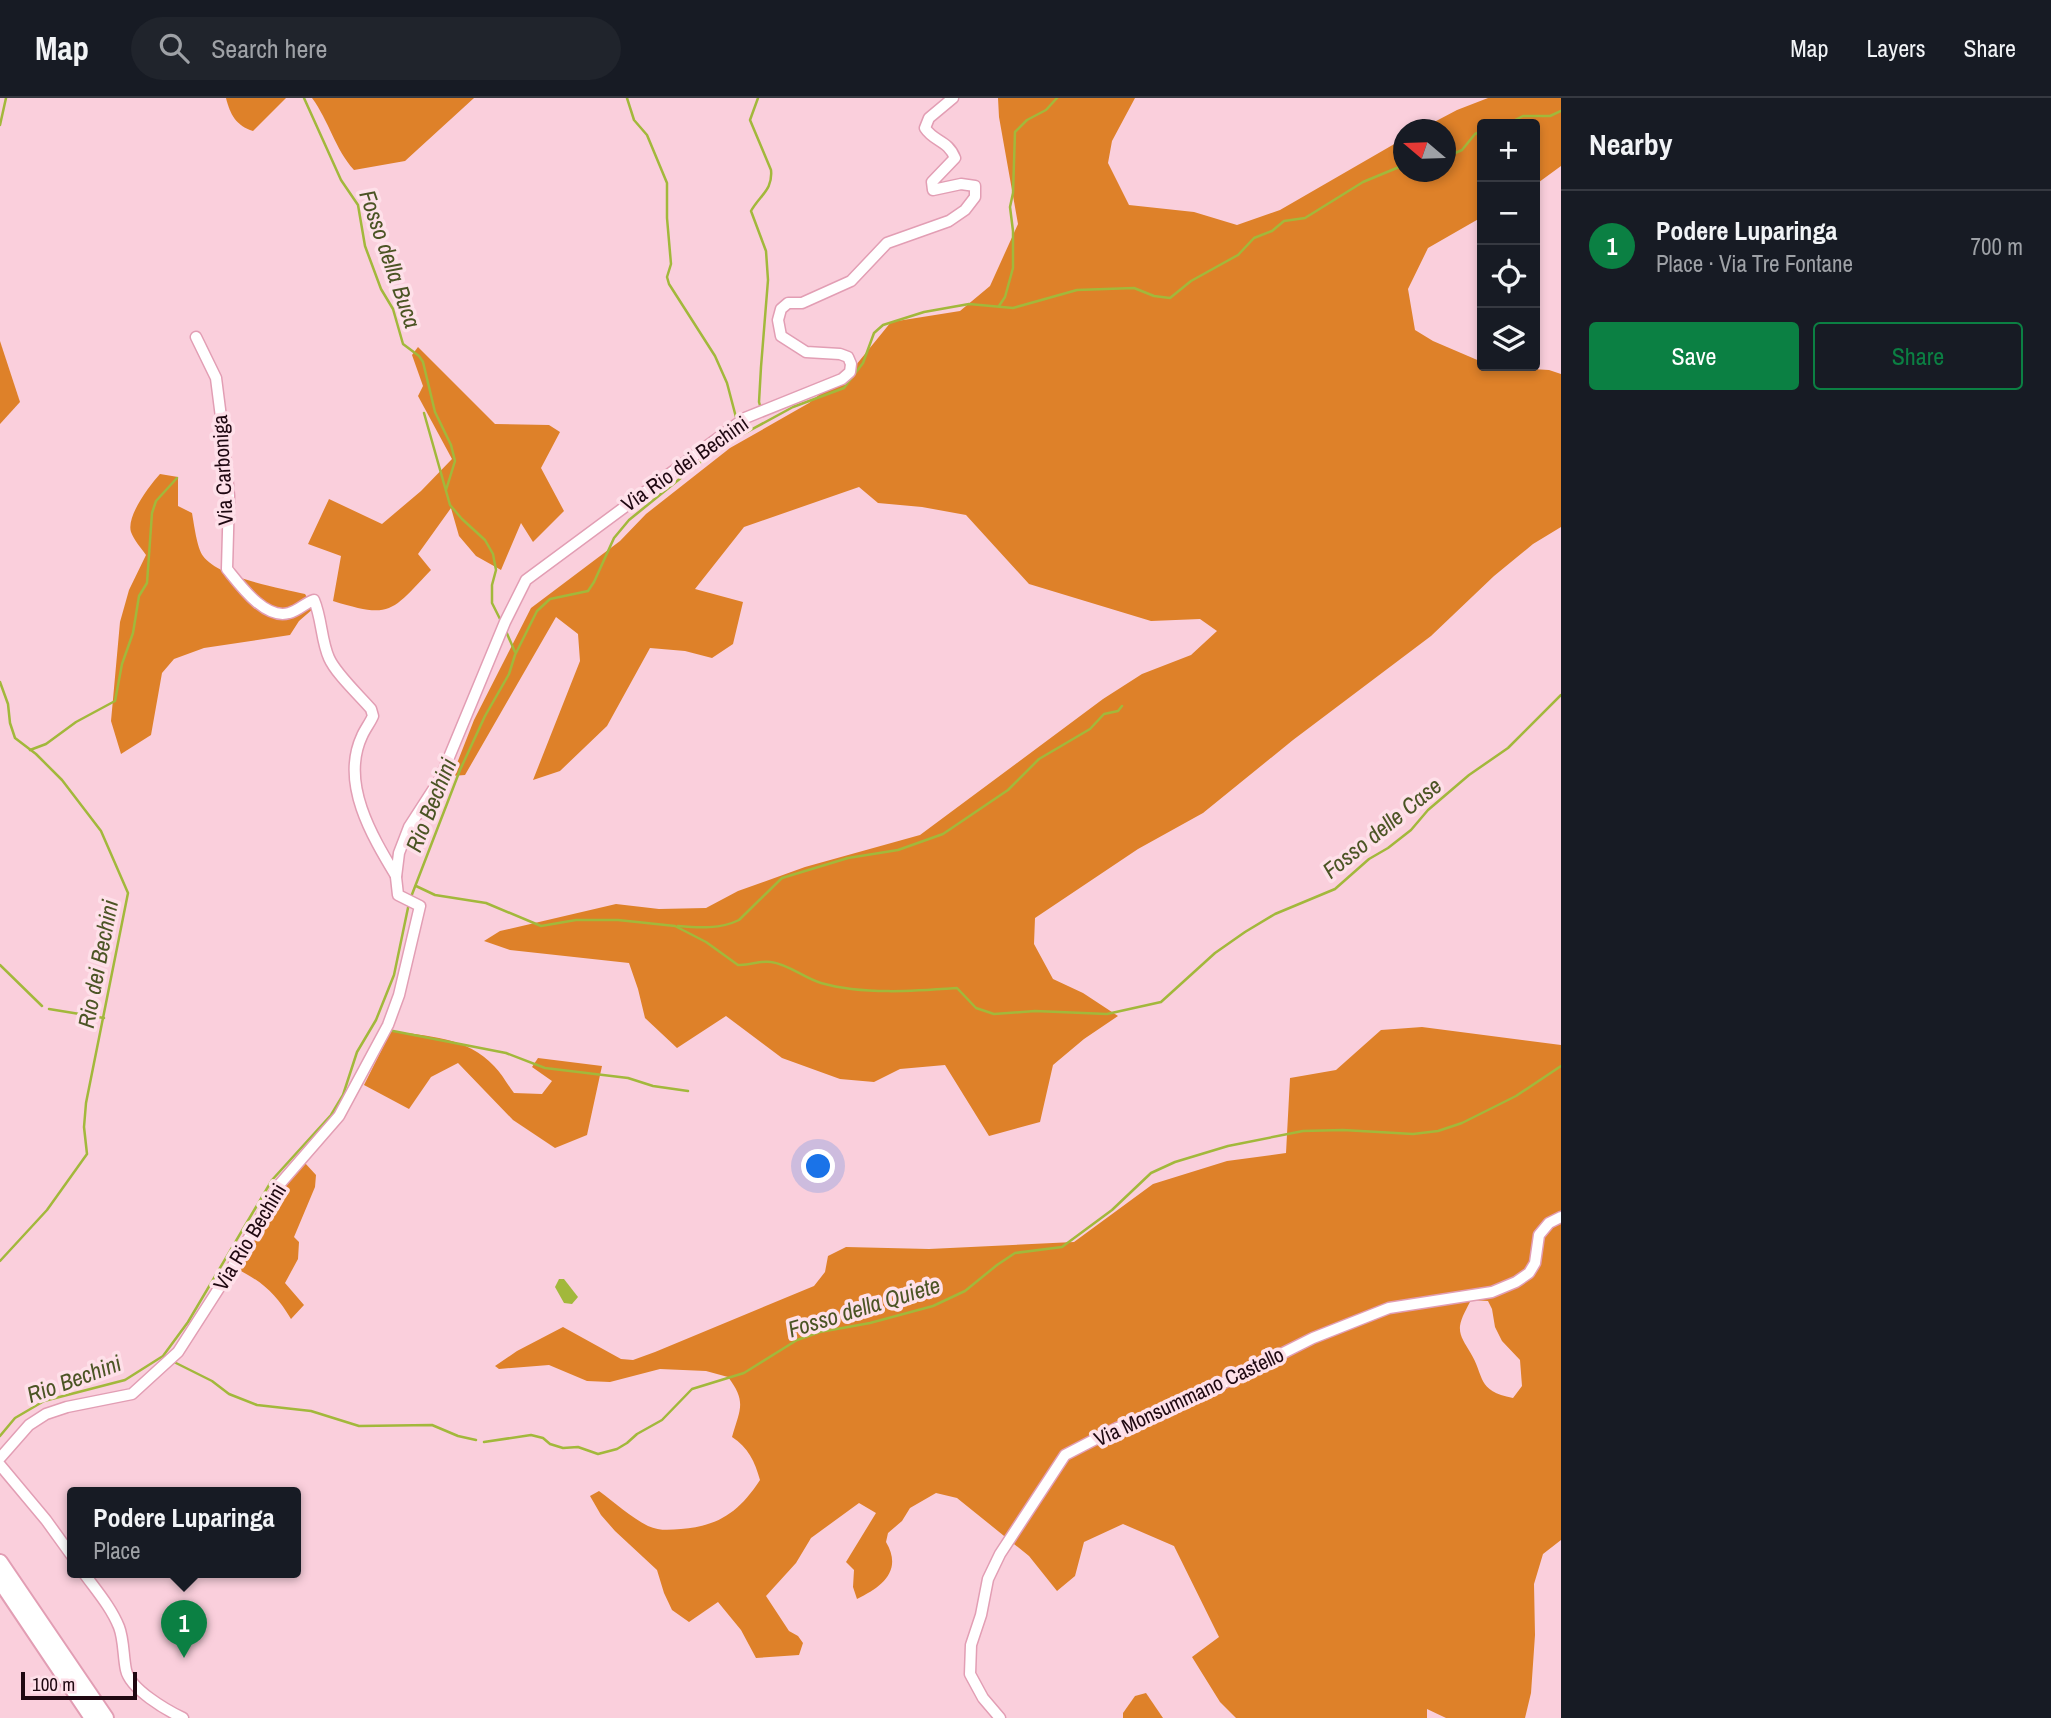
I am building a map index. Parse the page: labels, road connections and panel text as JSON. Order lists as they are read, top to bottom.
{
  "streets": {
    "street": [
      "Via Rio dei Bechini",
      "Via Carboniga",
      "Via Rio Bechini",
      "Via Monsummano Castello"
    ]
  },
  "crossings": [
    ["Via Rio dei Bechini", "Via Carboniga"],
    ["Via Rio dei Bechini", "Via Rio Bechini"],
    ["Via Carboniga", "Via Rio Bechini"]
  ],
  "water": [
    "Fosso della Buca",
    "Rio Bechini",
    "Fosso delle Case",
    "Rio dei Bechini",
    "Fosso della Quiete"
  ],
  "scale_bar": "100 m",
  "north": "left",
  "page": {
    "header": "Map",
    "search": "Search here",
    "nav": ["Map", "Layers", "Share"],
    "heading": "Nearby",
    "map_buttons": ["+", "−"],
    "list": [
      {
        "mark": "1",
        "name": "Podere Luparinga",
        "note": "Place · Via Tre Fontane",
        "value": "700 m"
      }
    ],
    "buttons": ["Save", "Share"],
    "popup": ["Podere Luparinga", "Place"],
    "pins": "1",
    "scale": "100 m"
  }
}
